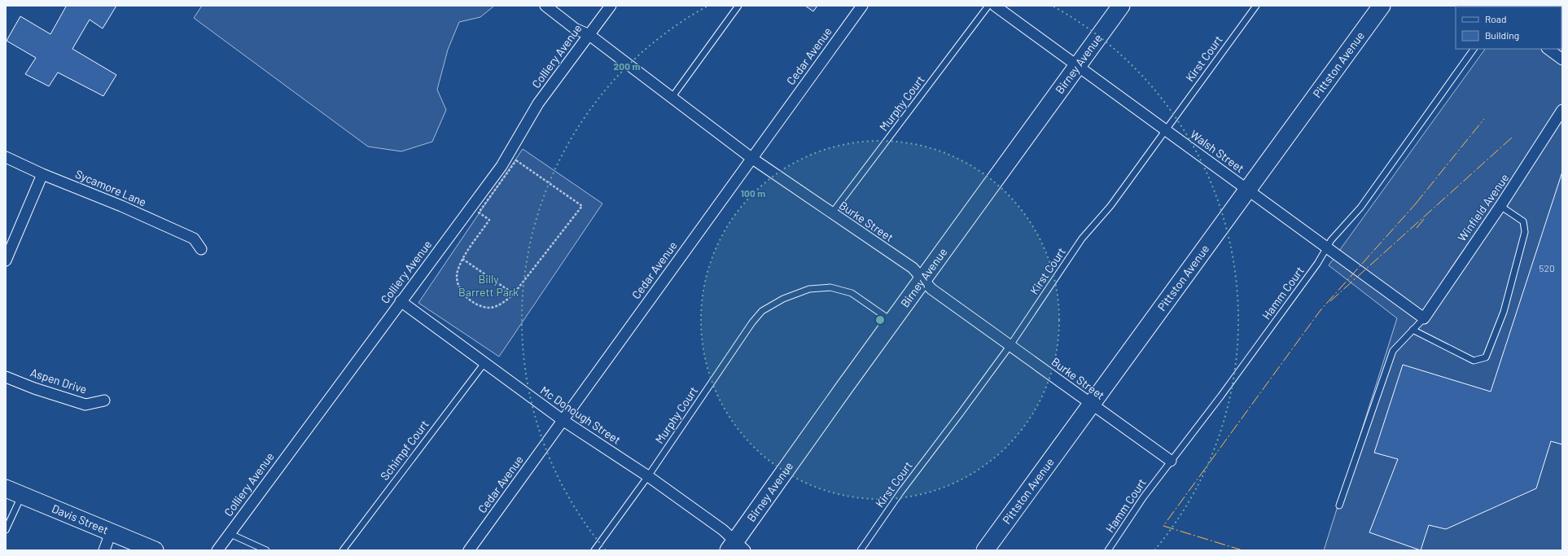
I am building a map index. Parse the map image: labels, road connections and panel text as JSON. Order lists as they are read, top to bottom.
{
  "streets": {
    "main road": ["Birney Avenue", "Pittston Avenue", "Davis Street"],
    "street": [
      "Colliery Avenue",
      "Cedar Avenue",
      "Walsh Street",
      "Sycamore Lane",
      "Winfield Avenue",
      "Burke Street",
      "Aspen Drive",
      "Mc Donough Street"
    ],
    "lane": [
      "Kirst Court",
      "Murphy Court",
      "Hamm Court",
      "Schimpf Court"
    ]
  },
  "crossings": [
    ["Colliery Avenue", "Burke Street"],
    ["Colliery Avenue", "Mc Donough Street"],
    ["Cedar Avenue", "Burke Street"],
    ["Cedar Avenue", "Mc Donough Street"],
    ["Kirst Court", "Walsh Street"],
    ["Kirst Court", "Burke Street"],
    ["Birney Avenue", "Murphy Court"],
    ["Birney Avenue", "Walsh Street"],
    ["Birney Avenue", "Burke Street"],
    ["Birney Avenue", "Mc Donough Street"],
    ["Pittston Avenue", "Walsh Street"],
    ["Pittston Avenue", "Burke Street"],
    ["Murphy Court", "Burke Street"],
    ["Murphy Court", "Mc Donough Street"],
    ["Walsh Street", "Winfield Avenue"],
    ["Walsh Street", "Hamm Court"],
    ["Burke Street", "Hamm Court"],
    ["Mc Donough Street", "Schimpf Court"]
  ],
  "parks": ["Billy Barrett Park"],
  "house_numbers": ["520"],
  "legend": ["Road", "Building"],
  "rings": ["200 m", "100 m"]
}
